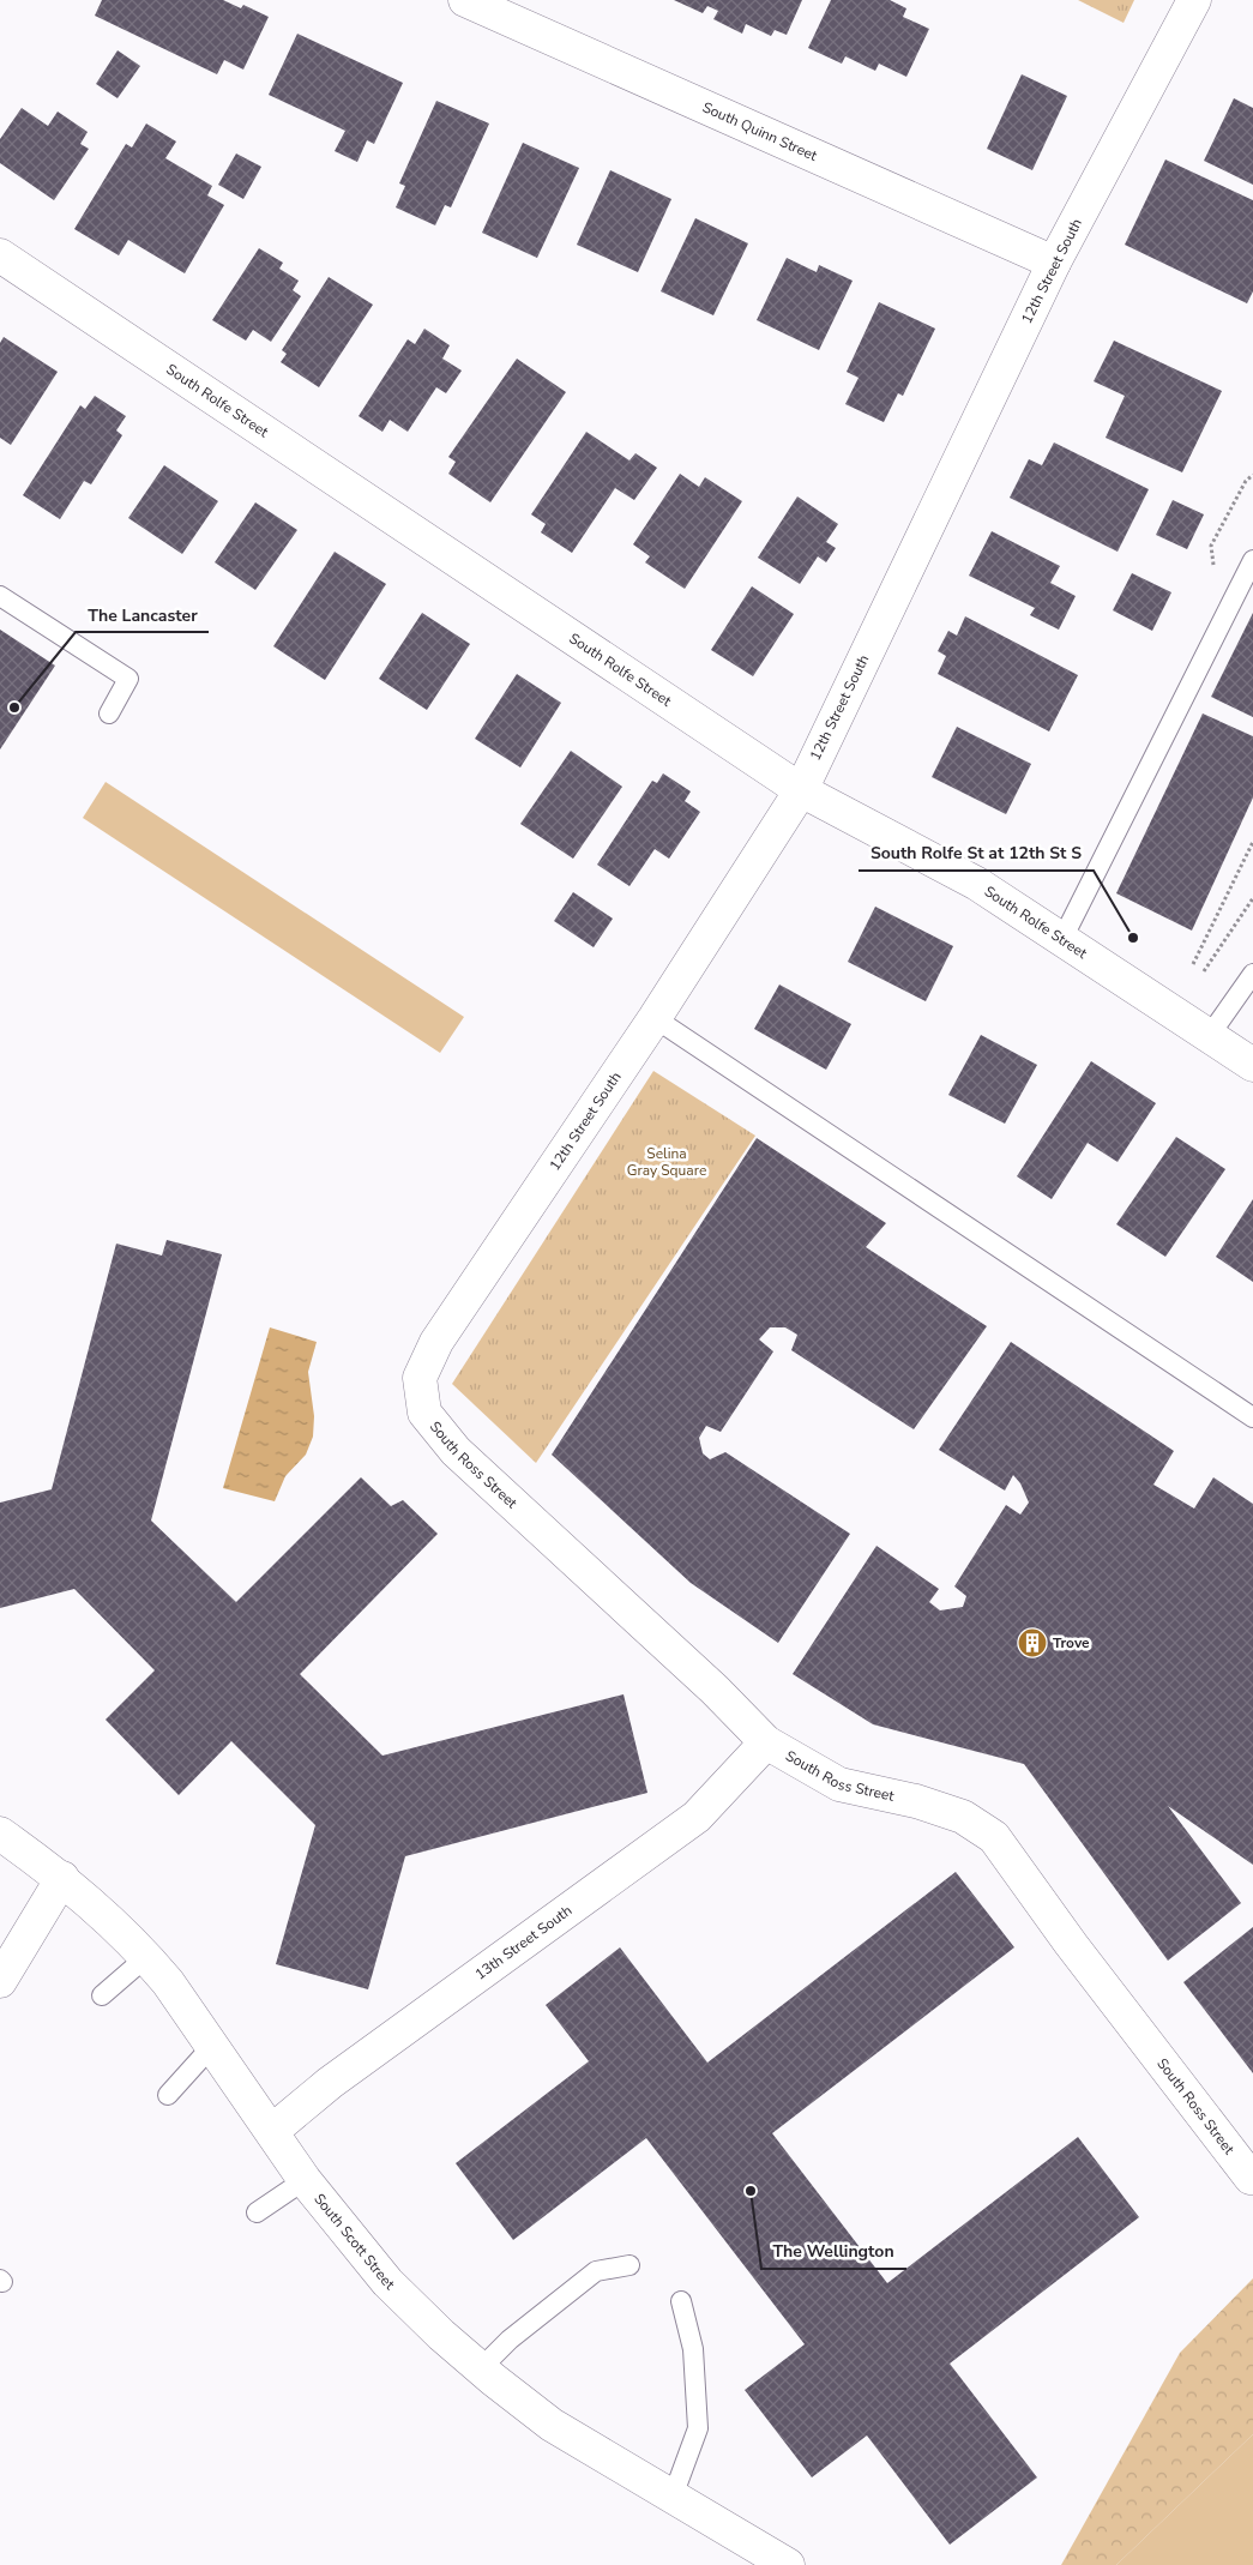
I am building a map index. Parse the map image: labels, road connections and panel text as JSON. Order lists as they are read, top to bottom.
{
  "streets": {
    "street": [
      "South Quinn Street",
      "12th Street South",
      "South Rolfe Street",
      "South Ross Street",
      "13th Street South",
      "South Scott Street"
    ]
  },
  "crossings": [
    ["South Quinn Street", "12th Street South"],
    ["12th Street South", "South Rolfe Street"],
    ["12th Street South", "South Ross Street"],
    ["South Ross Street", "13th Street South"],
    ["13th Street South", "South Scott Street"]
  ],
  "parks": ["Selina Gray Square"],
  "places": {
    "other": ["The Lancaster", "South Rolfe St at 12th St S", "The Wellington"],
    "building": ["Trove"]
  }
}
